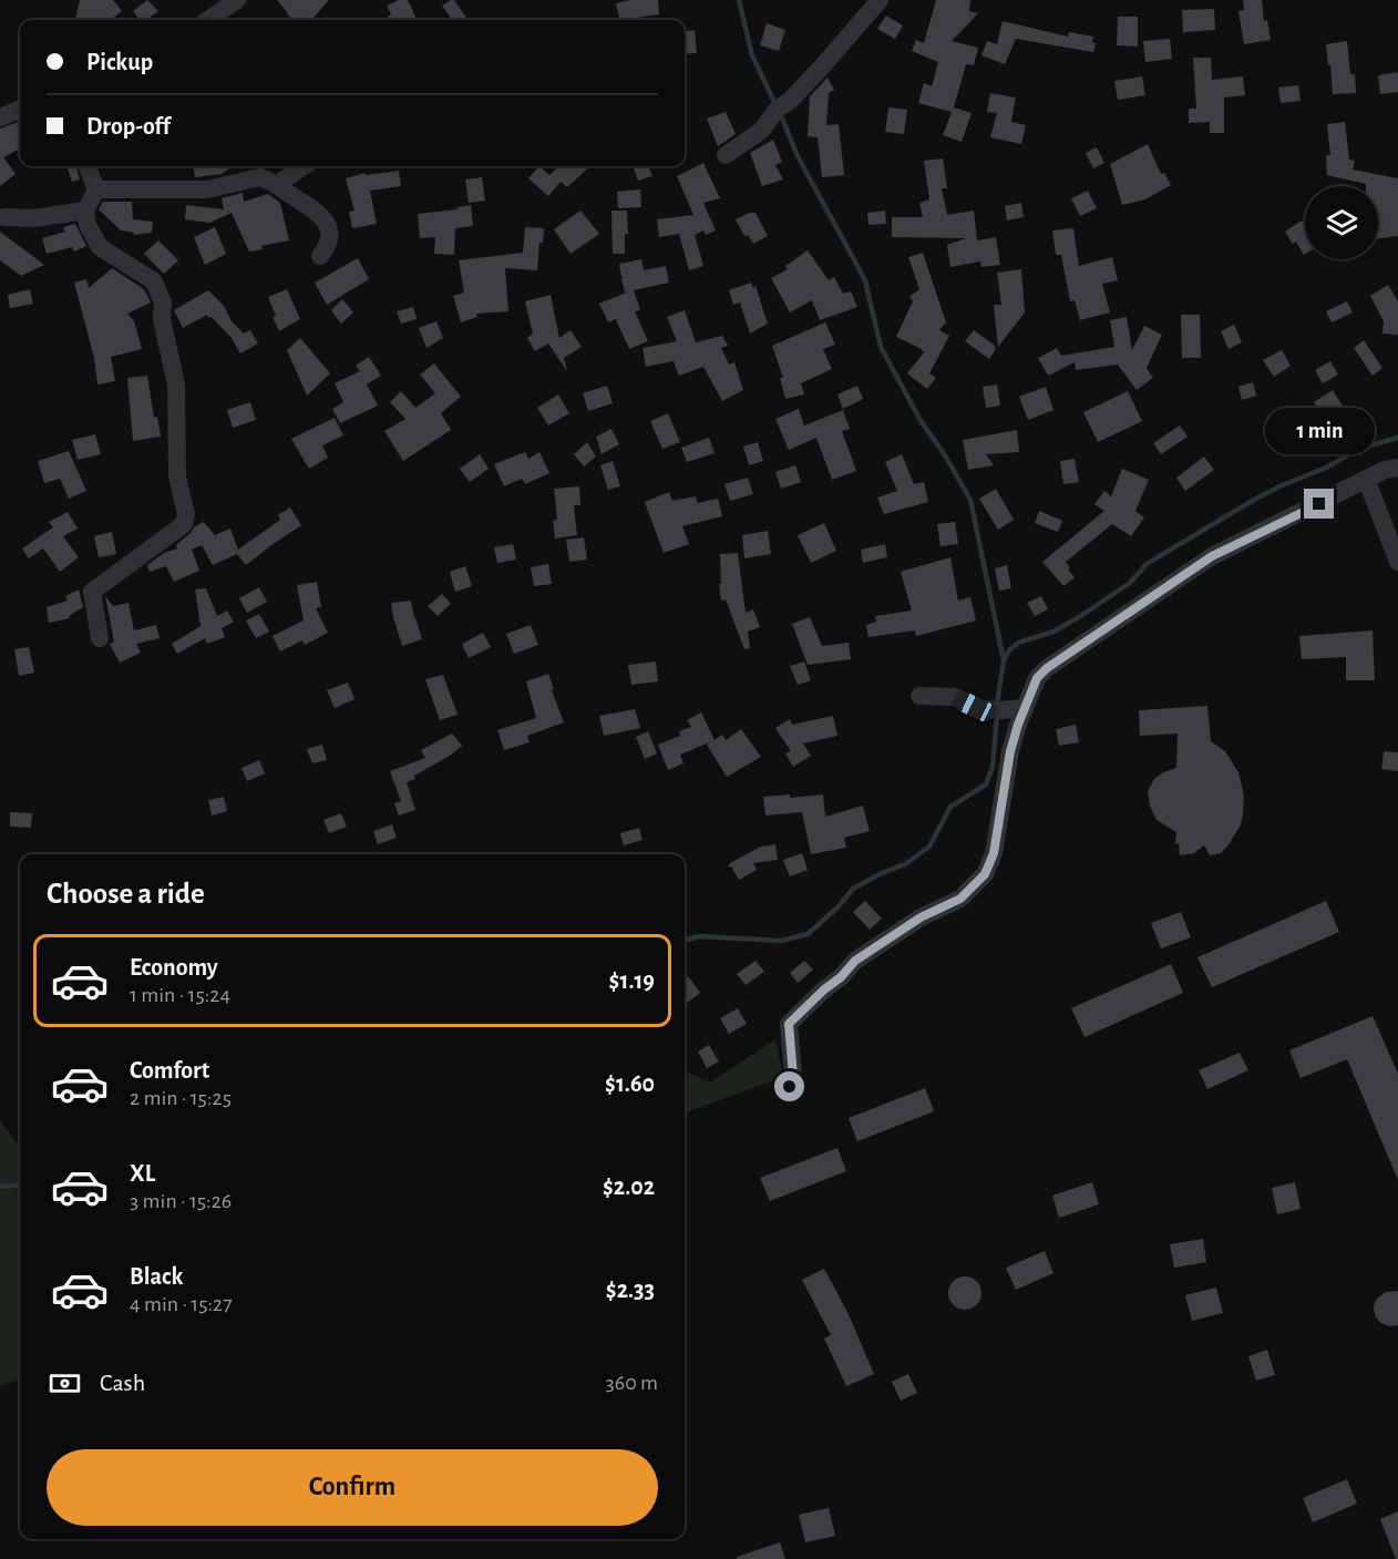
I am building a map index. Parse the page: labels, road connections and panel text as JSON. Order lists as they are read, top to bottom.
{
  "page": {
    "banner": ["Pickup", "Drop-off"],
    "bubble": "1 min",
    "heading": "Choose a ride",
    "list": [
      {
        "name": "Economy",
        "note": "1 min · 15:24",
        "value": "$1.19"
      },
      {
        "name": "Comfort",
        "note": "2 min · 15:25",
        "value": "$1.60"
      },
      {
        "name": "XL",
        "note": "3 min · 15:26",
        "value": "$2.02"
      },
      {
        "name": "Black",
        "note": "4 min · 15:27",
        "value": "$2.33"
      }
    ],
    "pay": ["Cash", "360 m"],
    "buttons": "Confirm"
  }
}
